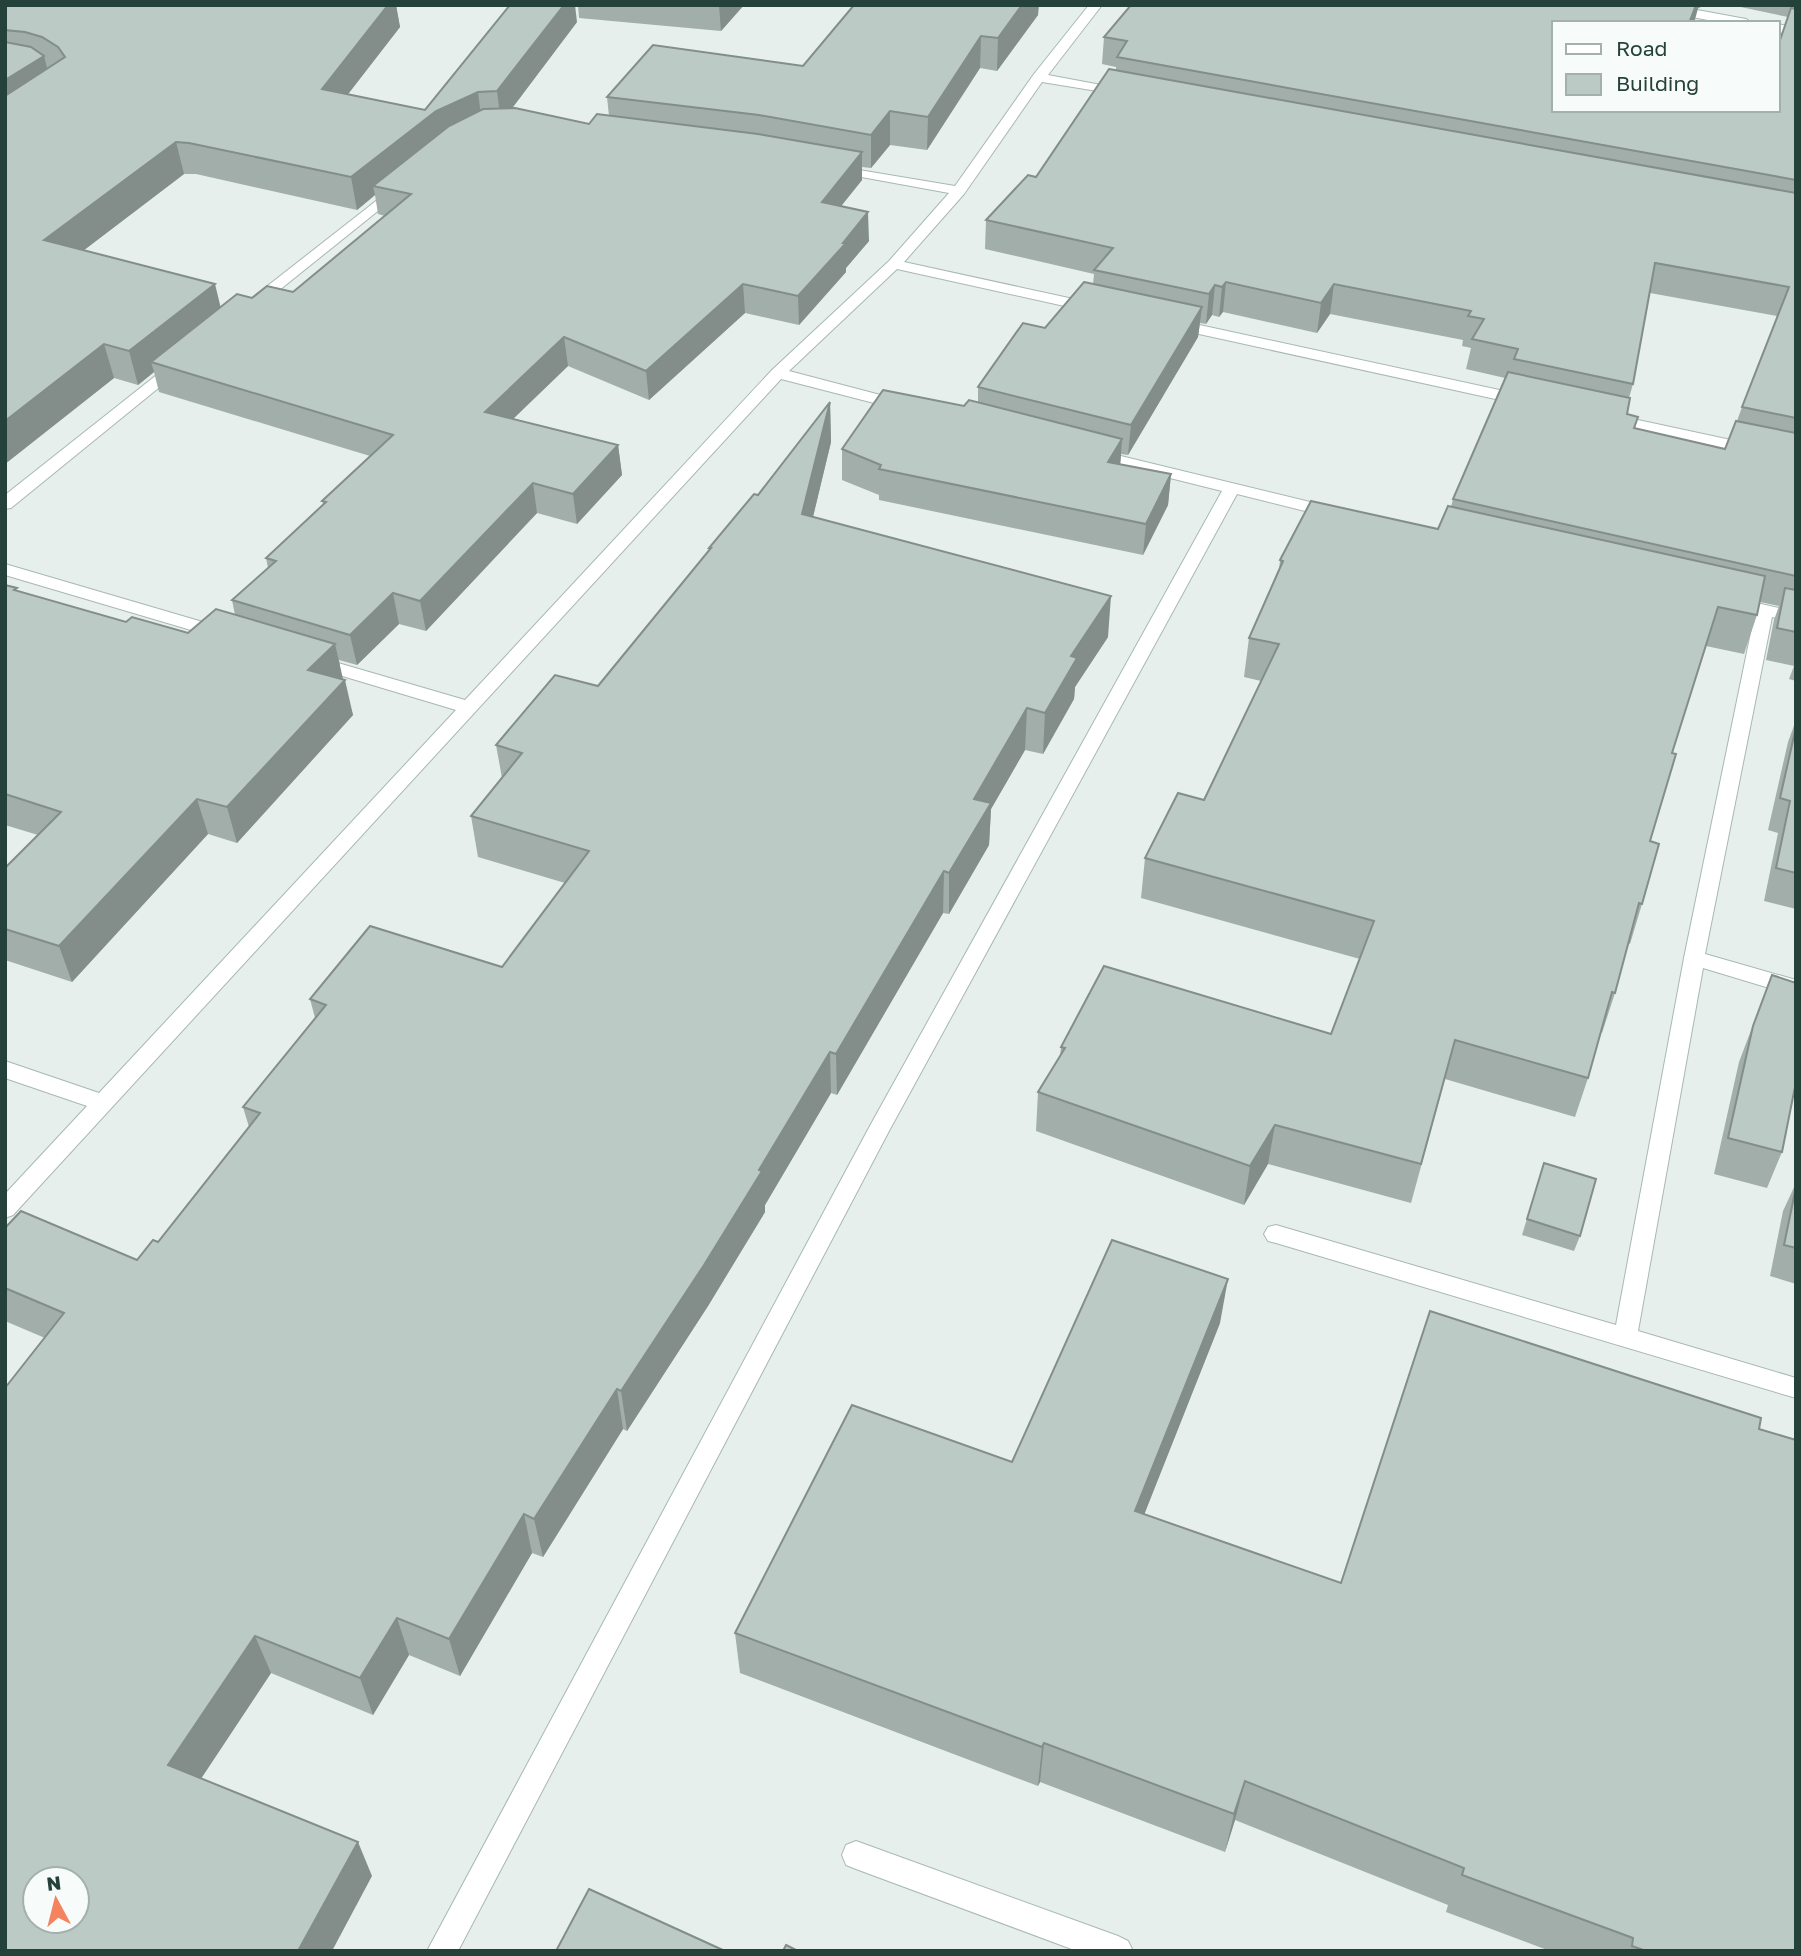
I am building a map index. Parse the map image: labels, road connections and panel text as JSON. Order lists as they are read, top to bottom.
{
  "legend": ["Road", "Building"],
  "north": "top"
}
